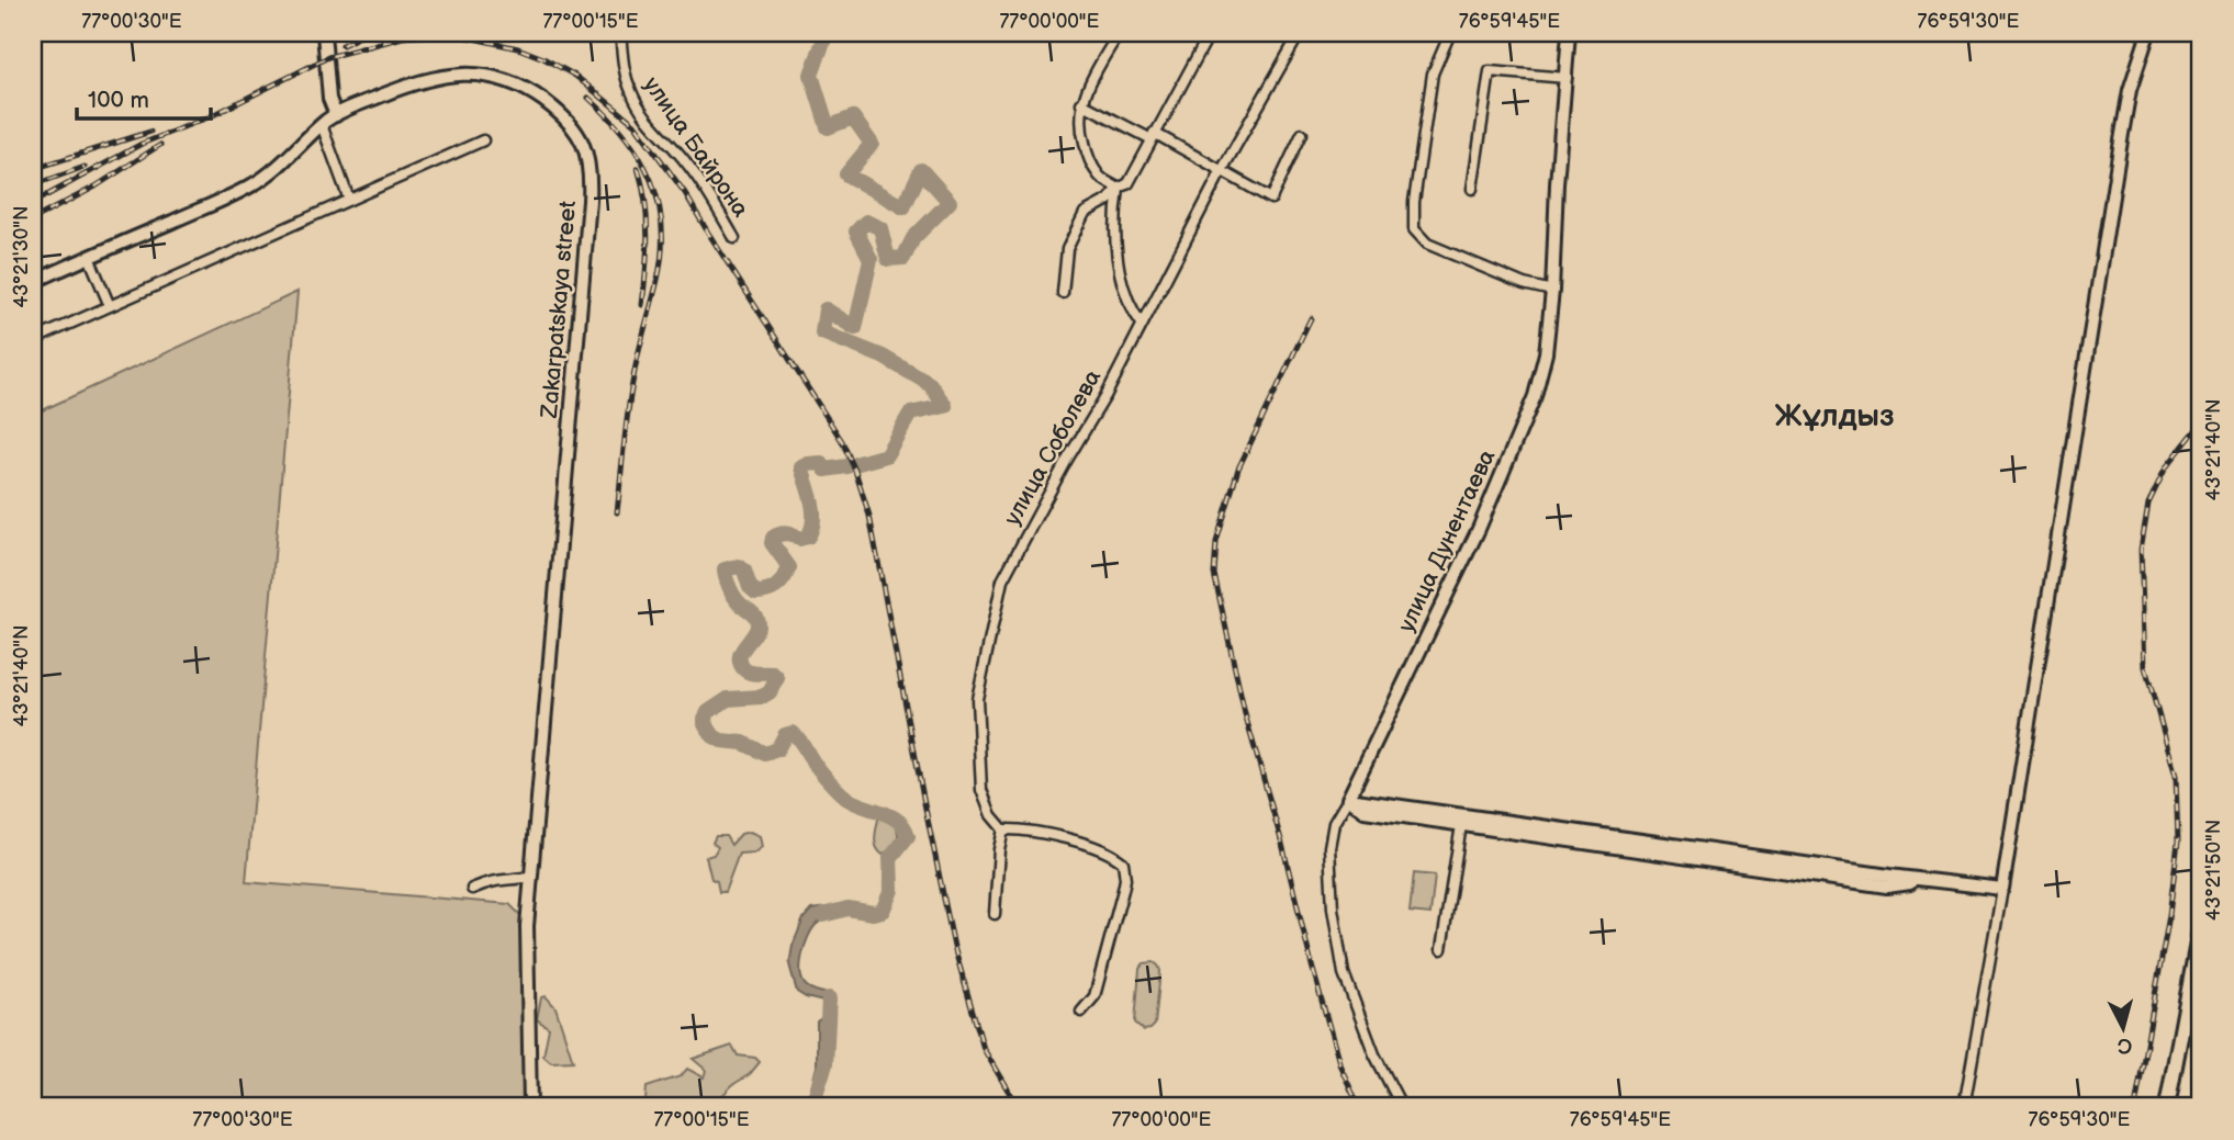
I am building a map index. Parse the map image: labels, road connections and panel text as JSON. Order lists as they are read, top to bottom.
{
  "streets": {
    "street": [
      "улица Байрона",
      "Zakarpatskaya street",
      "улица Соболева",
      "улица Дунентаева"
    ]
  },
  "districts": ["Жұлдыз"],
  "scale_bar": "100 m",
  "north": "bottom",
  "coordinates": [
    "77°00'30\"E",
    "77°00'15\"E",
    "77°00'00\"E",
    "76°59'45\"E",
    "76°59'30\"E",
    "43°21'30\"N",
    "43°21'40\"N",
    "43°21'50\"N"
  ]
}
